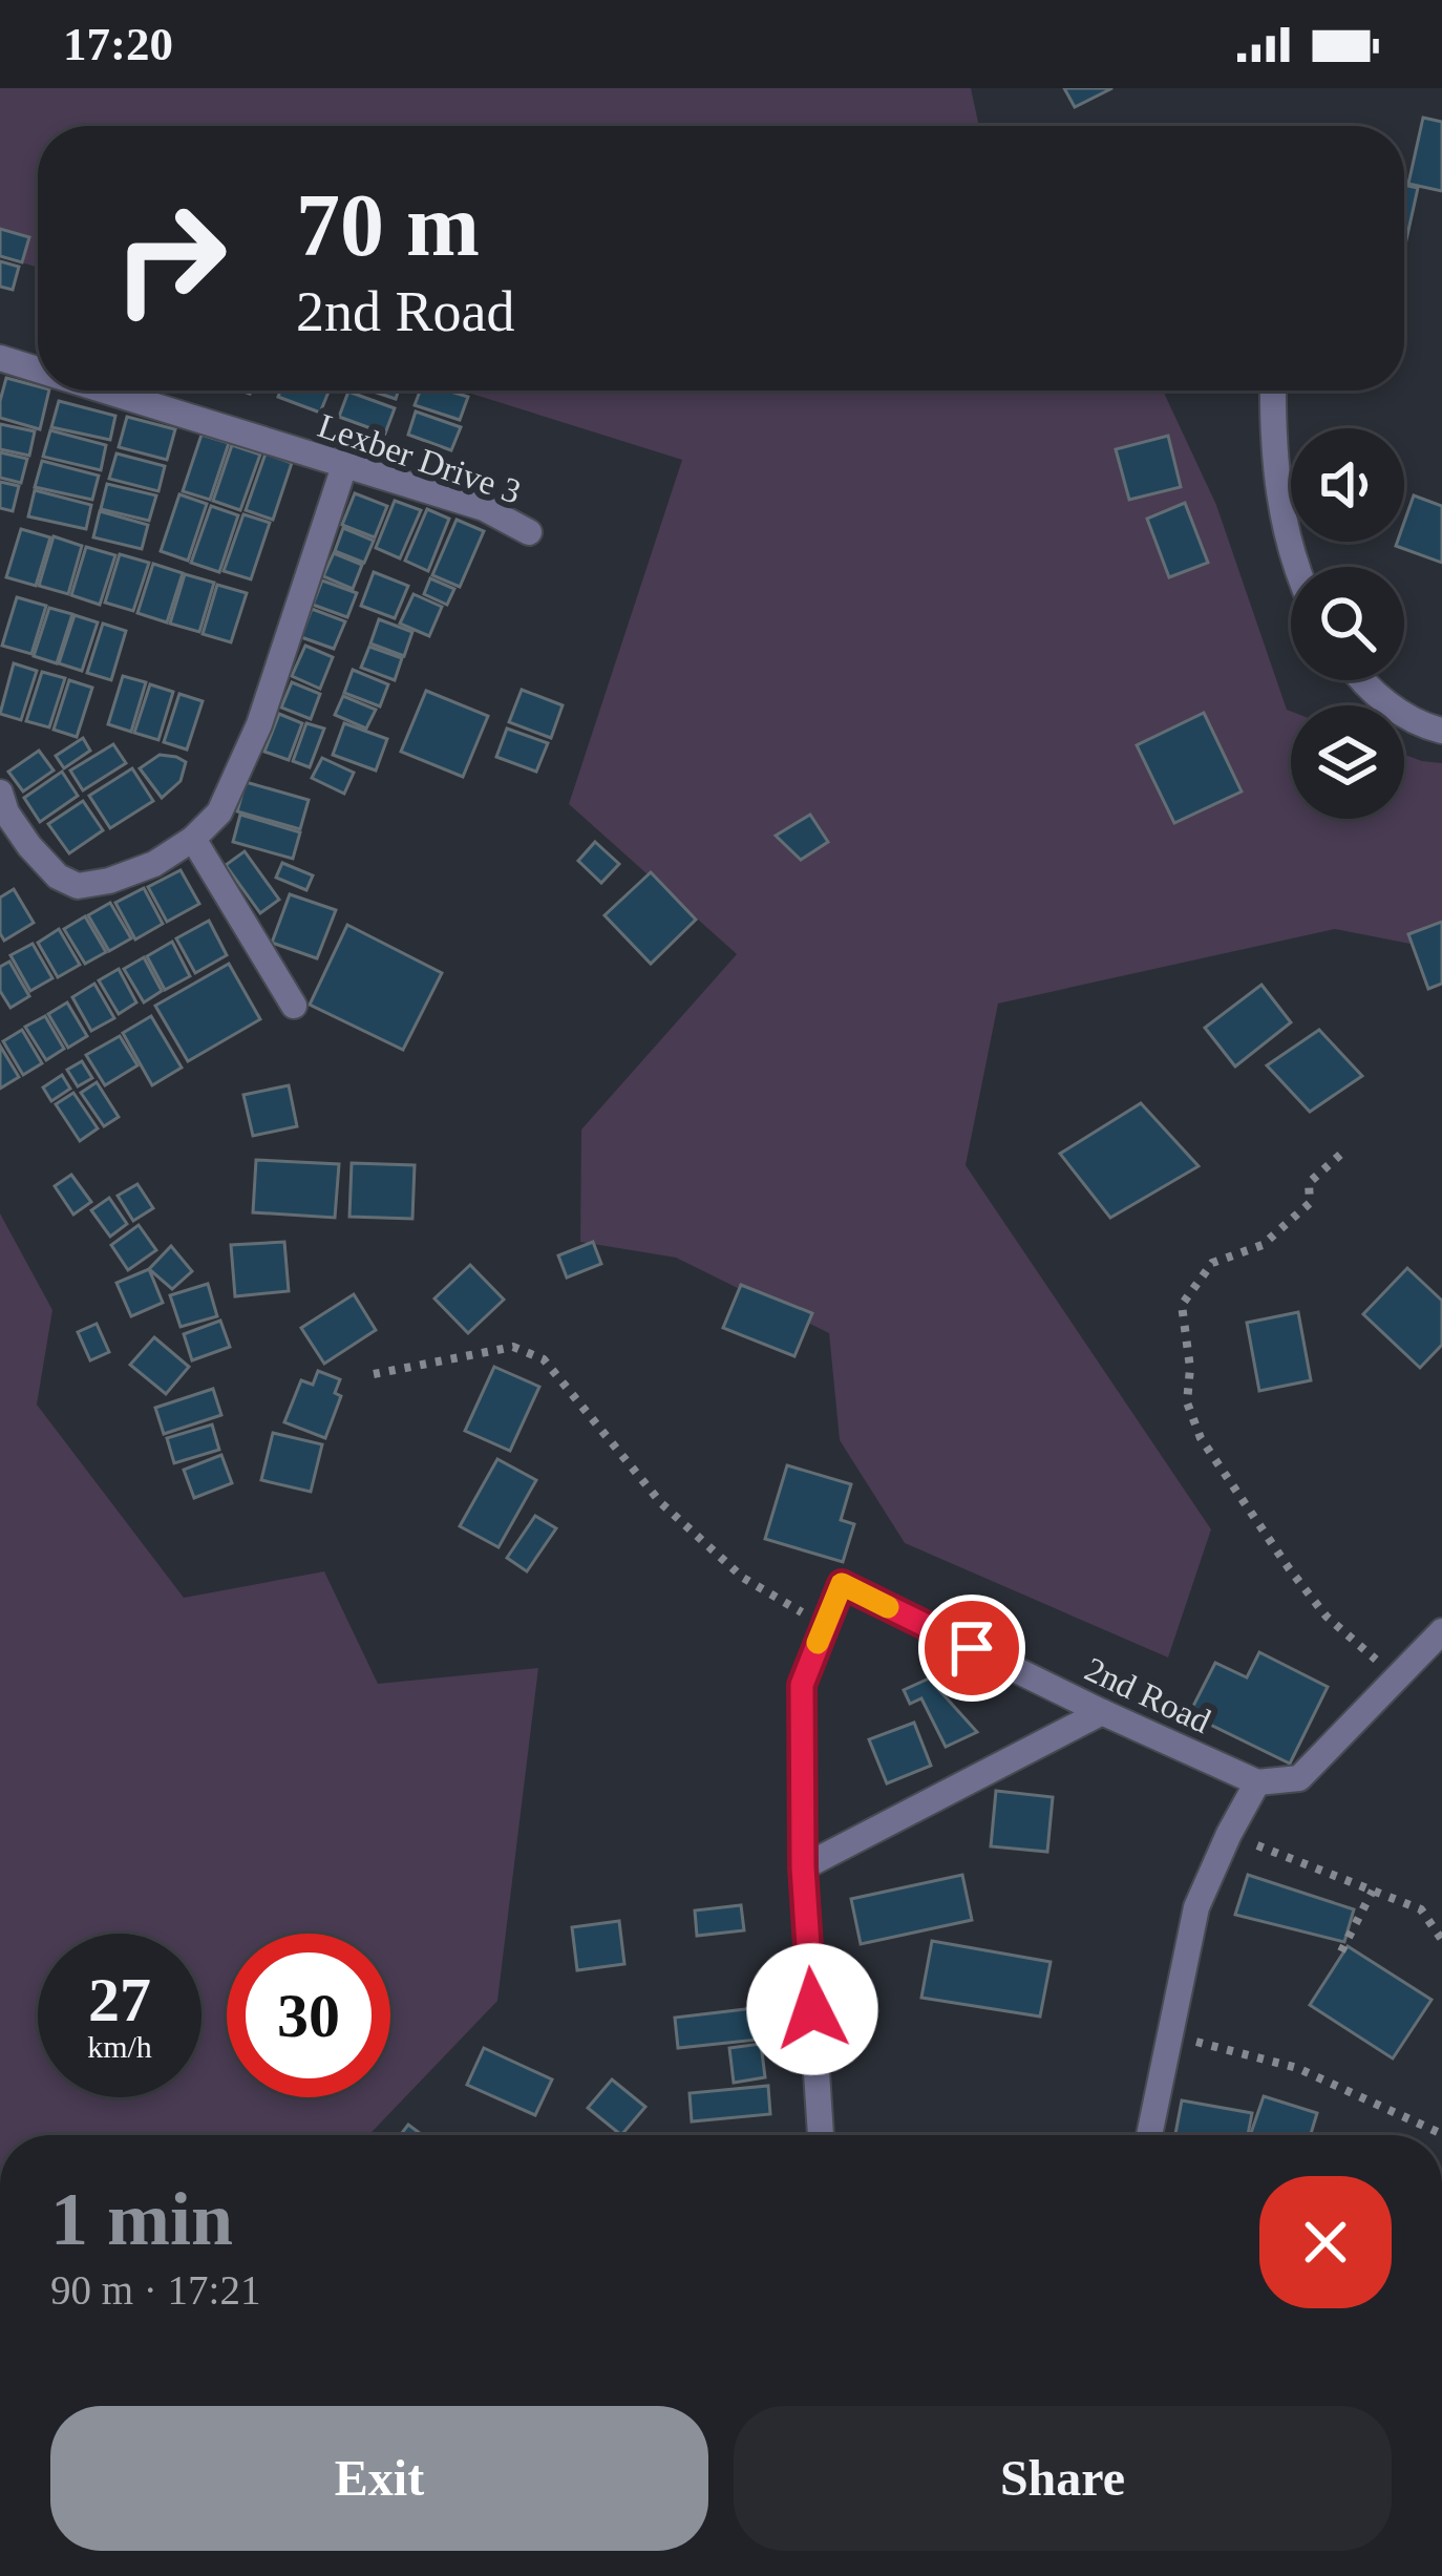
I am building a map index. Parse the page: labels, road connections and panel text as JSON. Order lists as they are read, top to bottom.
{
  "streets": {
    "street": ["Lexber Drive 3", "2nd Road"]
  },
  "page": {
    "status": "17:20",
    "turn": ["70 m", "2nd Road"],
    "speed": "27 km/h",
    "limit": "30",
    "heading": ["1 min", "90 m · 17:21"],
    "buttons": ["Exit", "Share"]
  }
}
